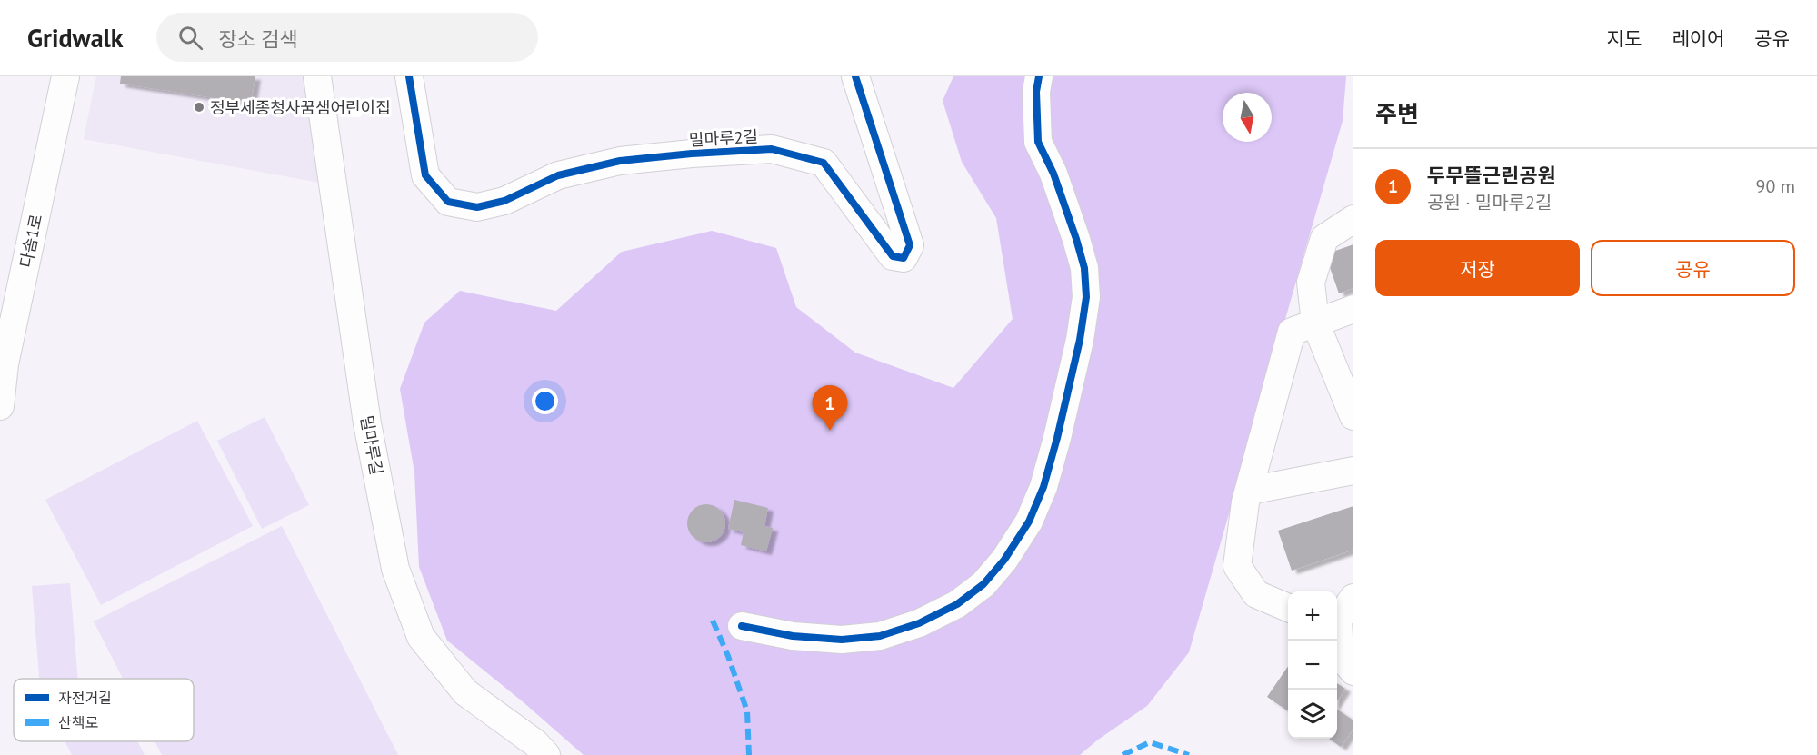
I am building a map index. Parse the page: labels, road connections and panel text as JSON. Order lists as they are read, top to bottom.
{
  "streets": {
    "street": ["밀마루2길", "다솜1로", "밀마루길"]
  },
  "places": ["정부세종청사꿈샘어린이집"],
  "legend": ["자전거길", "산책로"],
  "north": "bottom",
  "page": {
    "header": "Gridwalk",
    "search": "장소 검색",
    "nav": ["지도", "레이어", "공유"],
    "heading": "주변",
    "list": [
      {
        "mark": "1",
        "name": "두무뜰근린공원",
        "note": "공원 · 밀마루2길",
        "value": "90 m"
      }
    ],
    "buttons": ["저장", "공유"],
    "pins": "1",
    "map_buttons": ["+", "−"]
  }
}
